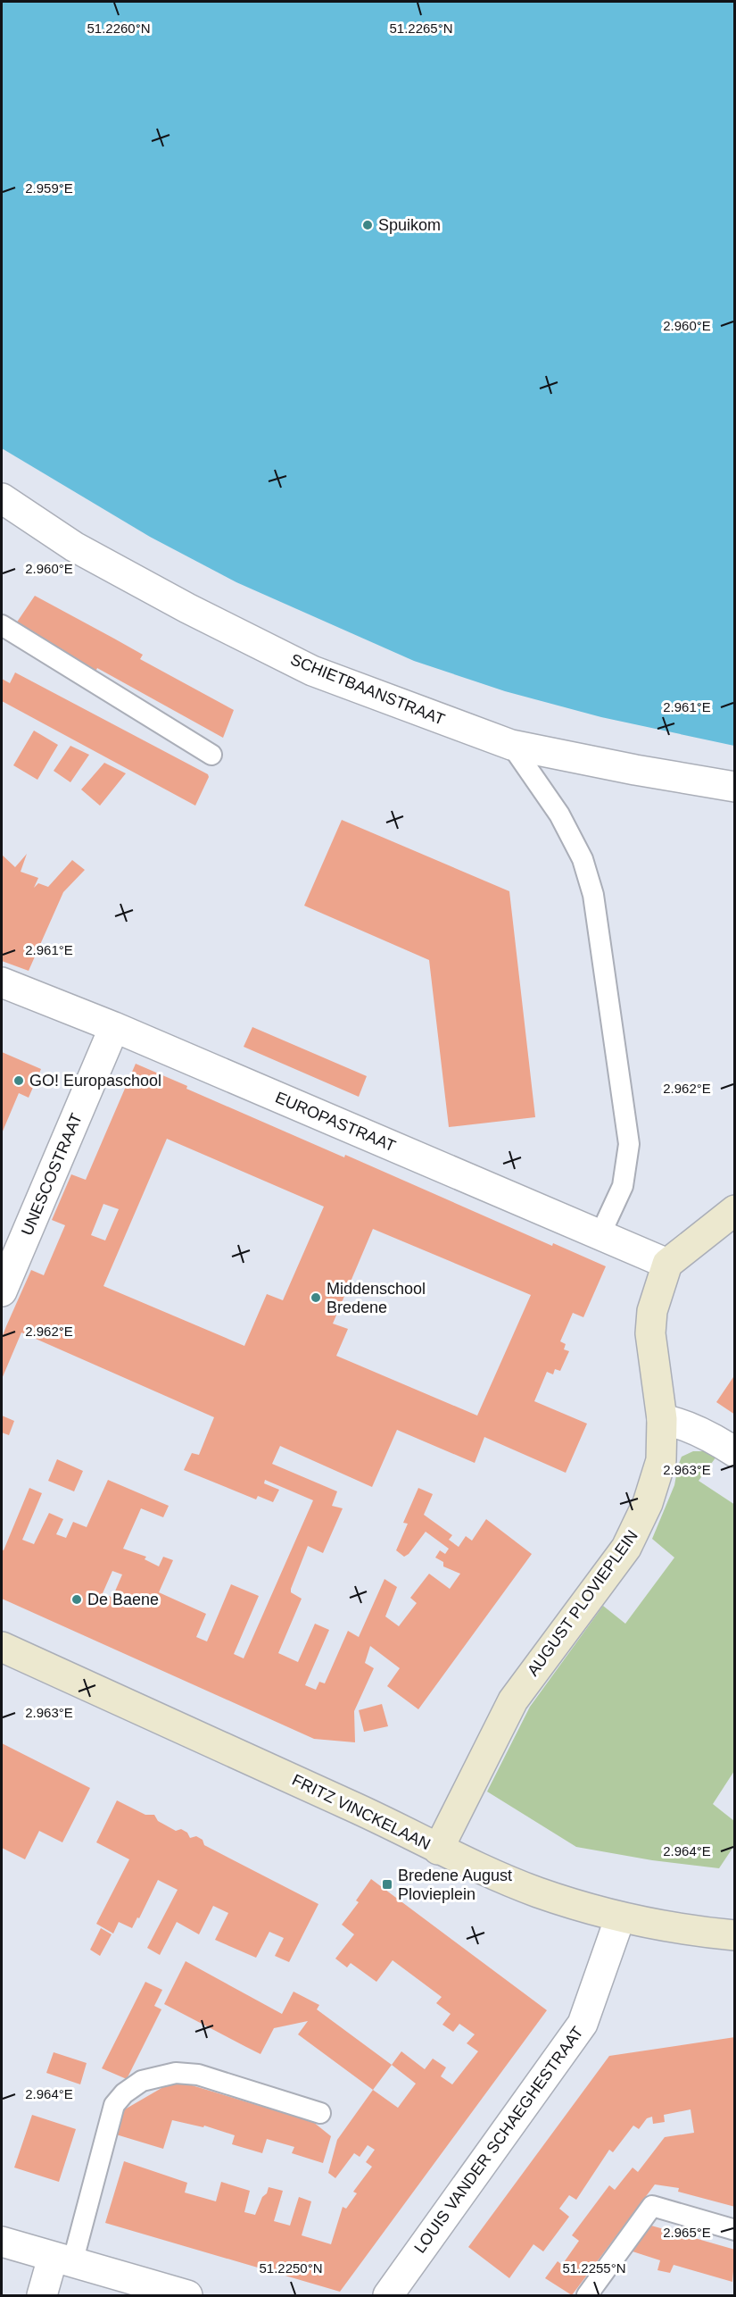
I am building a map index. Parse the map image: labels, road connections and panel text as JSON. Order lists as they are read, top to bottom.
{
  "streets": {
    "street": [
      "SCHIETBAANSTRAAT",
      "EUROPASTRAAT",
      "UNESCOSTRAAT",
      "AUGUST PLOVIEPLEIN",
      "FRITZ VINCKELAAN",
      "LOUIS VANDER SCHAEGHESTRAAT"
    ]
  },
  "crossings": [
    ["EUROPASTRAAT", "UNESCOSTRAAT"],
    ["EUROPASTRAAT", "AUGUST PLOVIEPLEIN"],
    ["AUGUST PLOVIEPLEIN", "FRITZ VINCKELAAN"],
    ["FRITZ VINCKELAAN", "LOUIS VANDER SCHAEGHESTRAAT"]
  ],
  "places": {
    "other": [
      "Spuikom",
      "GO! Europaschool",
      "Middenschool Bredene",
      "De Baene"
    ],
    "transit": ["Bredene August Plovieplein"]
  },
  "coordinates": [
    "51.2265°N",
    "51.2260°N",
    "2.959°E",
    "2.960°E",
    "2.961°E",
    "2.962°E",
    "2.963°E",
    "2.964°E",
    "2.965°E",
    "51.2250°N",
    "51.2255°N"
  ]
}
